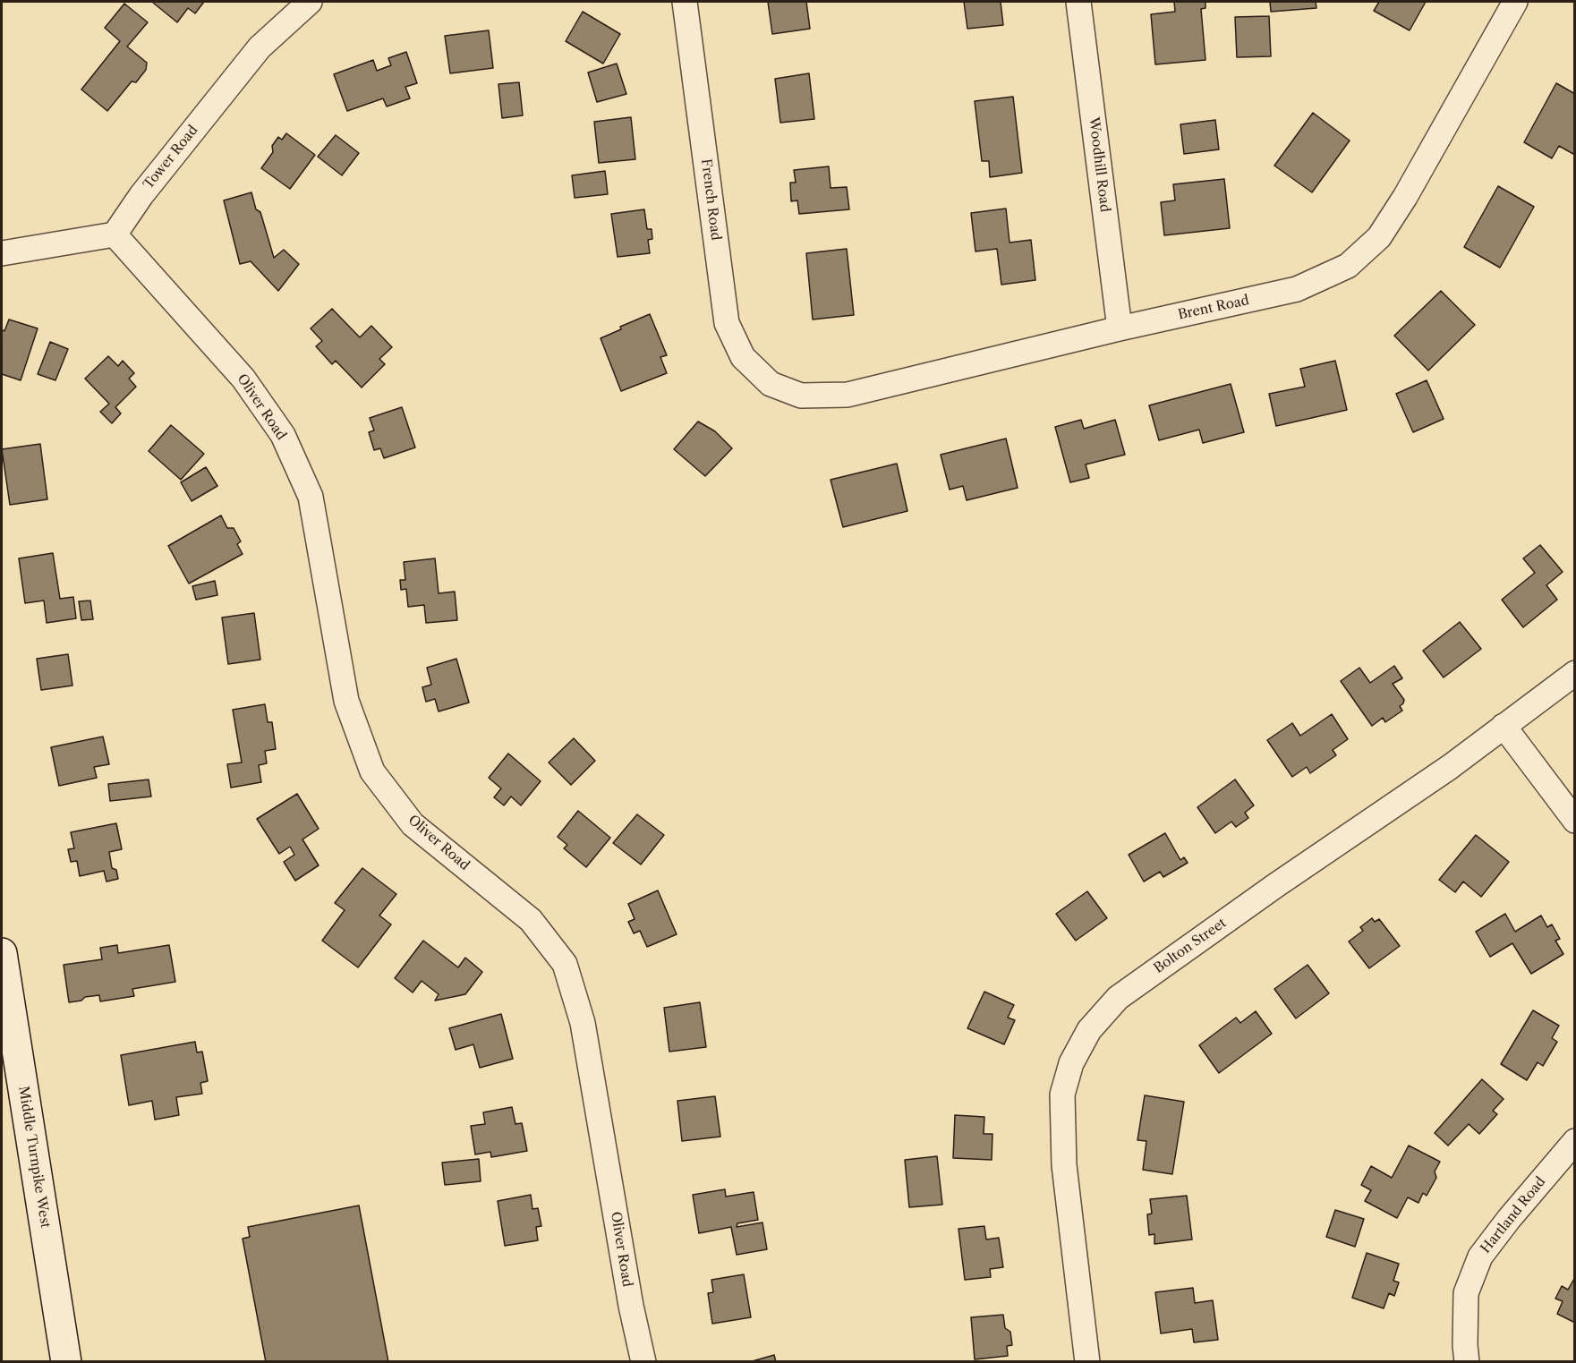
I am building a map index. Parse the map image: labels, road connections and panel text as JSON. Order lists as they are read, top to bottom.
{
  "streets": {
    "main road": ["Middle Turnpike West"],
    "street": [
      "Tower Road",
      "Woodhill Road",
      "French Road",
      "Brent Road",
      "Oliver Road",
      "Bolton Street",
      "Hartland Road"
    ]
  },
  "crossings": [
    ["Tower Road", "Oliver Road"],
    ["Woodhill Road", "Brent Road"],
    ["French Road", "Brent Road"]
  ]
}
